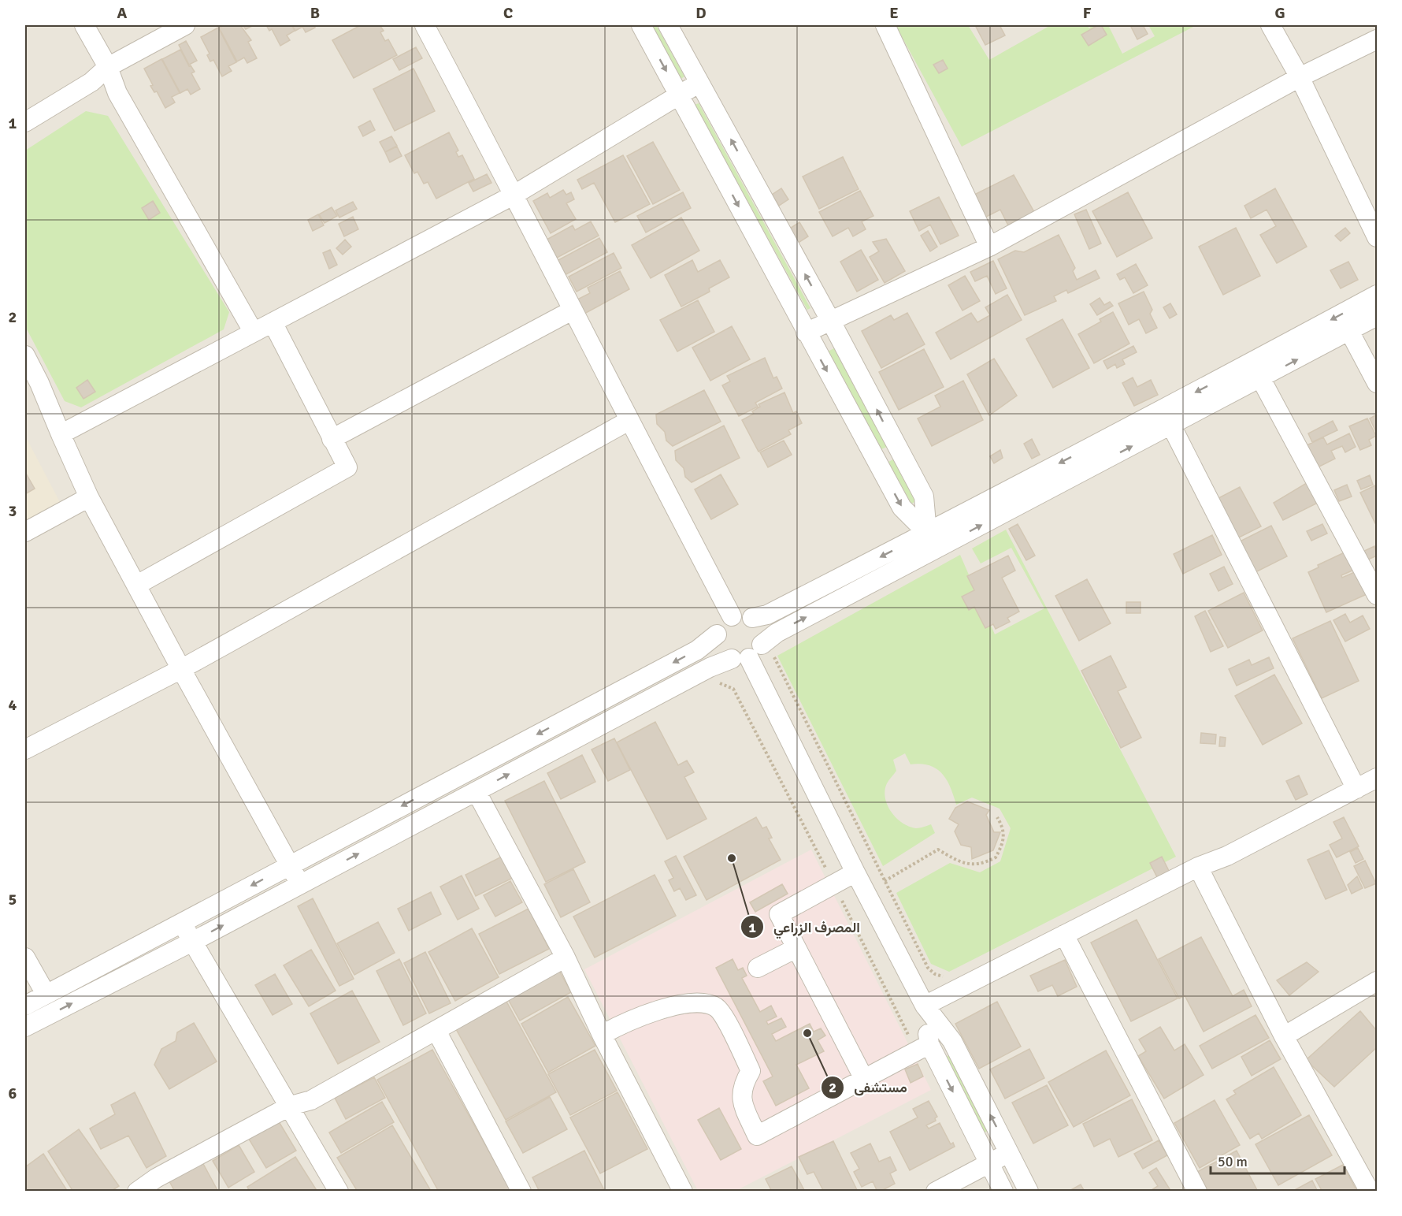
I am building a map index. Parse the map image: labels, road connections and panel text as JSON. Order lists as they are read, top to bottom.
{
  "places": ["المصرف الزراعي", "مستشفى"],
  "scale_bar": "50 m",
  "grid": {
    "columns": [
      "A",
      "B",
      "C",
      "D",
      "E",
      "F",
      "G"
    ],
    "rows": [
      "1",
      "2",
      "3",
      "4",
      "5",
      "6"
    ]
  }
}
